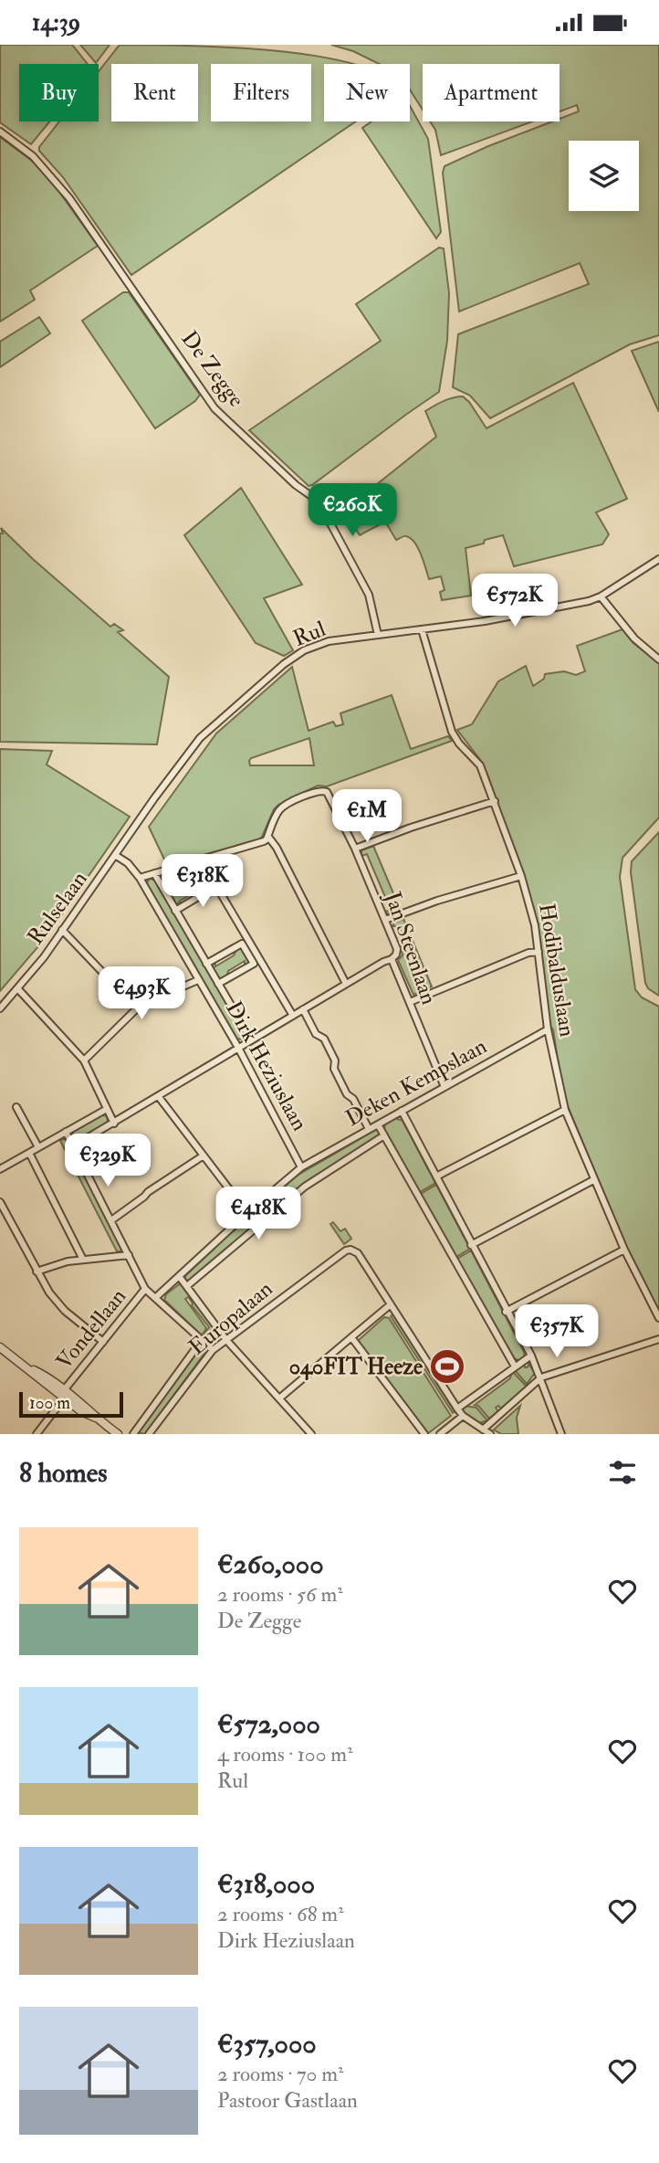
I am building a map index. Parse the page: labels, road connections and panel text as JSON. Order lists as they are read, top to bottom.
{
  "streets": {
    "street": [
      "De Zegge",
      "Rul",
      "Rulselaan",
      "Jan Steenlaan",
      "Hodibalduslaan",
      "Dirk Heziuslaan",
      "Deken Kempslaan",
      "Europalaan",
      "Vondellaan"
    ]
  },
  "crossings": [
    ["De Zegge", "Rul"],
    ["Rul", "Rulselaan"],
    ["Rul", "Hodibalduslaan"],
    ["Rul", "Dirk Heziuslaan"],
    ["Rulselaan", "Dirk Heziuslaan"],
    ["Jan Steenlaan", "Deken Kempslaan"],
    ["Hodibalduslaan", "Deken Kempslaan"],
    ["Dirk Heziuslaan", "Deken Kempslaan"]
  ],
  "places": {
    "sports": ["040FIT Heeze"]
  },
  "scale_bar": "100 m",
  "page": {
    "status": "14:39",
    "chip": [
      "Buy",
      "Rent",
      "Filters",
      "New",
      "Apartment"
    ],
    "price": [
      "€260K",
      "€572K",
      "€1M",
      "€318K",
      "€493K",
      "€329K",
      "€418K",
      "€357K"
    ],
    "scale": "100 m",
    "heading": "8 homes",
    "list": [
      {
        "name": "€260,000",
        "note": "2 rooms · 56 m² · De Zegge"
      },
      {
        "name": "€572,000",
        "note": "4 rooms · 100 m² · Rul"
      },
      {
        "name": "€318,000",
        "note": "2 rooms · 68 m² · Dirk Heziuslaan"
      },
      {
        "name": "€357,000",
        "note": "2 rooms · 70 m² · Pastoor Gastlaan"
      }
    ]
  }
}
